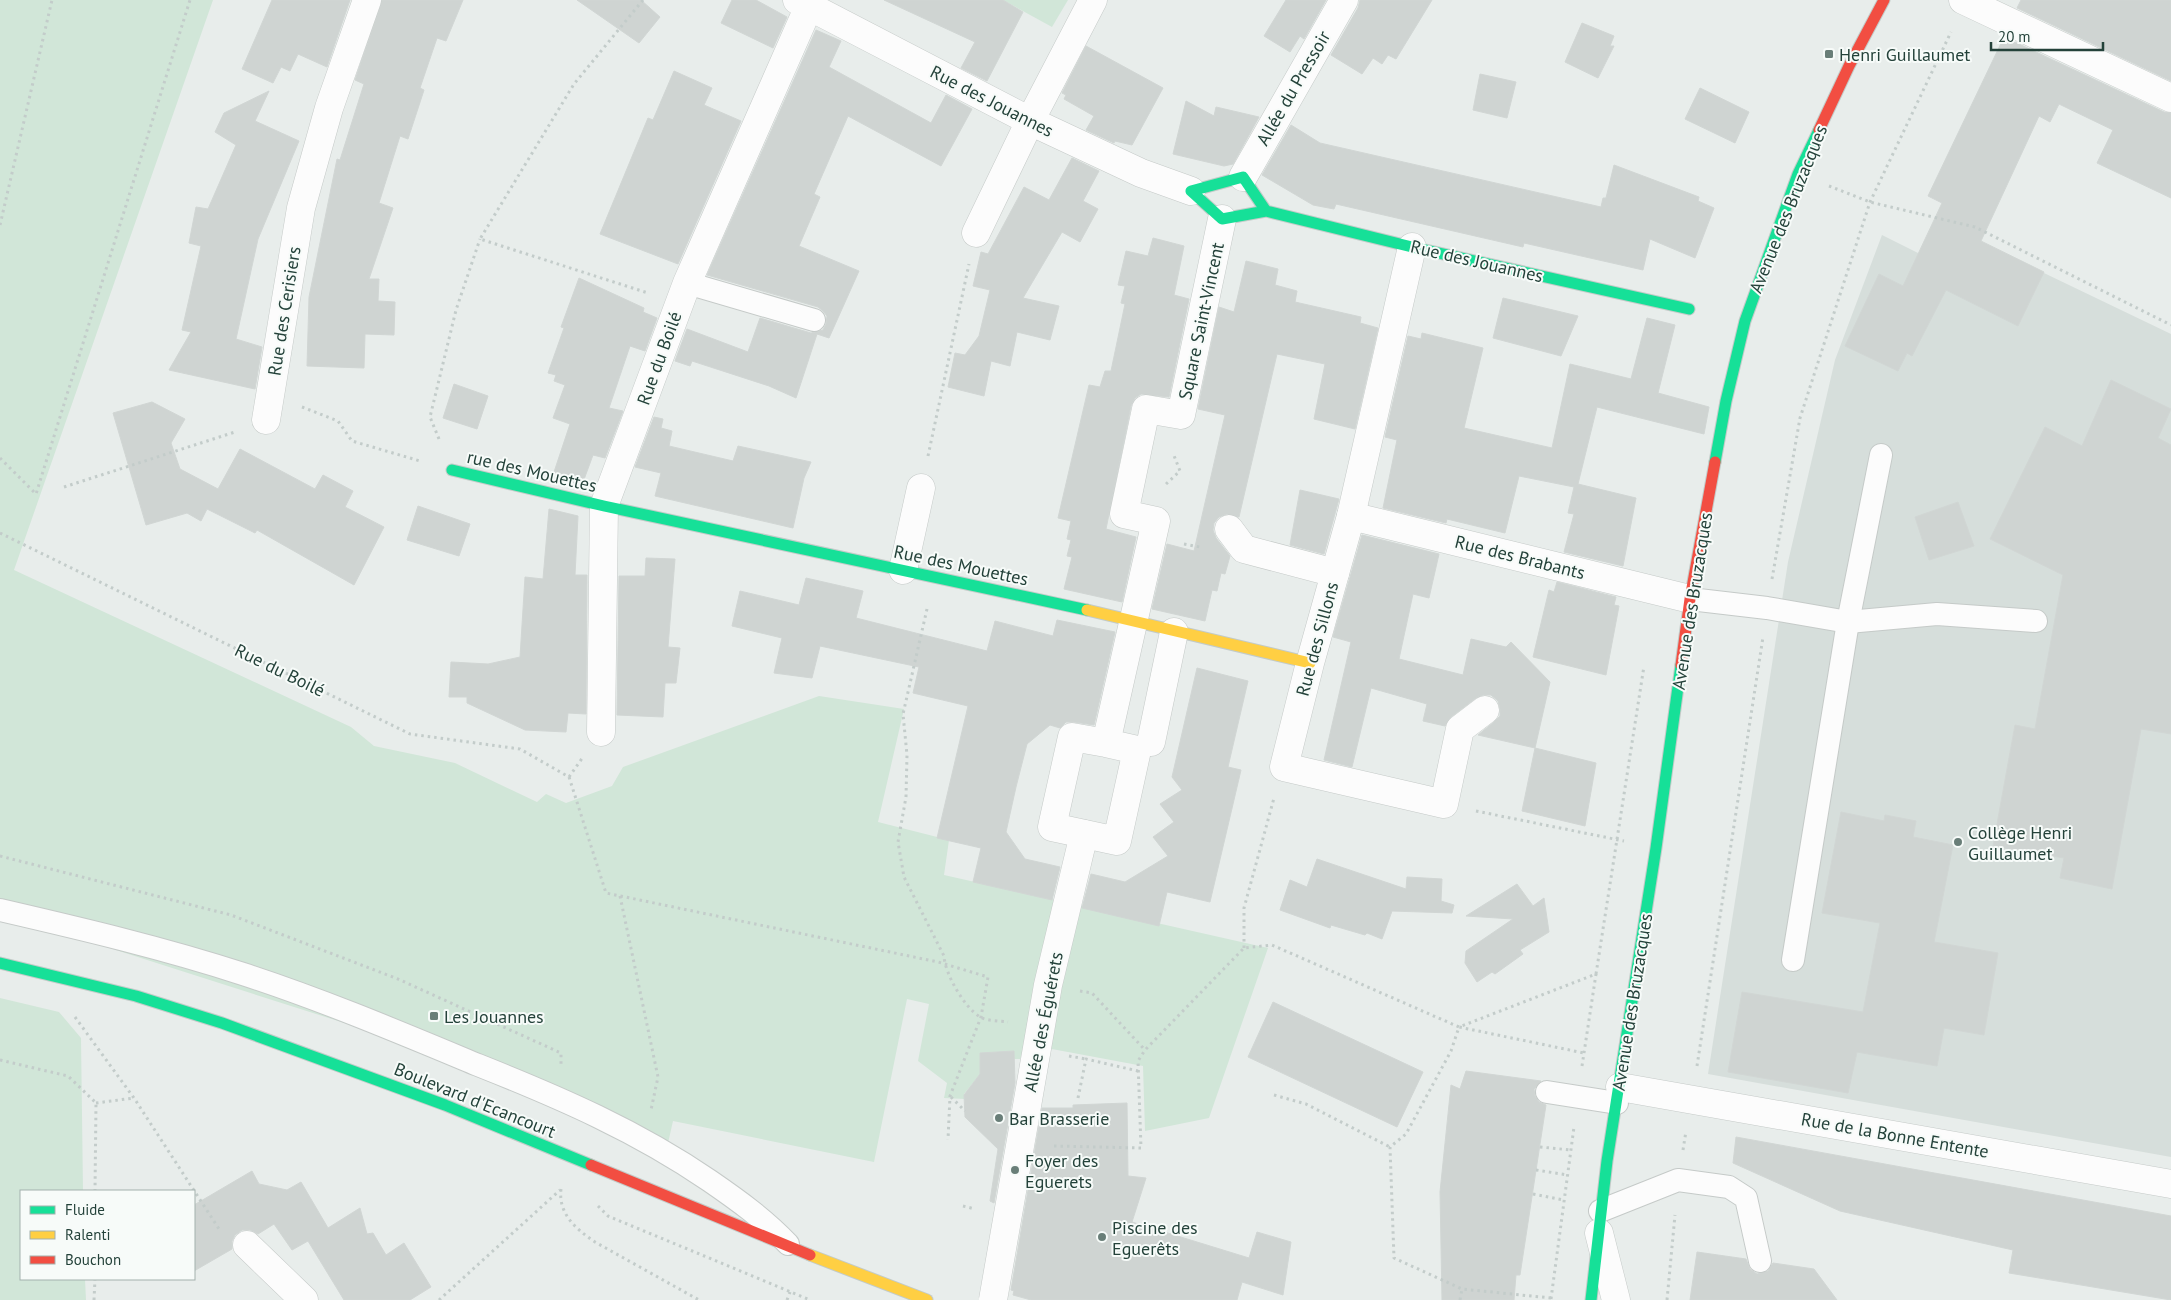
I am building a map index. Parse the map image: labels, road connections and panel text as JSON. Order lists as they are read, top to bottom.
{
  "streets": {
    "street": [
      "Allée du Pressoir",
      "Rue des Jouannes",
      "Avenue des Bruzacques",
      "Rue des Cerisiers",
      "Square Saint-Vincent",
      "Rue du Boilé",
      "rue des Mouettes",
      "Rue des Brabants",
      "Rue des Mouettes",
      "Rue des Sillons",
      "Allée des Éguérets",
      "Boulevard d'Ecancourt",
      "Rue de la Bonne Entente"
    ]
  },
  "crossings": [
    ["Rue des Jouannes", "Square Saint-Vincent"],
    ["Rue des Jouannes", "Rue du Boilé"],
    ["Rue des Jouannes", "Rue des Sillons"],
    ["Avenue des Bruzacques", "Rue des Brabants"],
    ["Avenue des Bruzacques", "Rue de la Bonne Entente"],
    ["Rue du Boilé", "rue des Mouettes"],
    ["Rue du Boilé", "Rue des Mouettes"],
    ["rue des Mouettes", "Rue des Mouettes"],
    ["Rue des Brabants", "Rue des Sillons"],
    ["Rue des Mouettes", "Rue des Sillons"]
  ],
  "places": {
    "transit": ["Henri Guillaumet", "Les Jouannes"],
    "other": [
      "Collège Henri Guillaumet",
      "Bar Brasserie",
      "Foyer des Eguerets",
      "Piscine des Eguerêts"
    ]
  },
  "legend": ["Fluide", "Ralenti", "Bouchon"],
  "scale_bar": "20 m"
}
